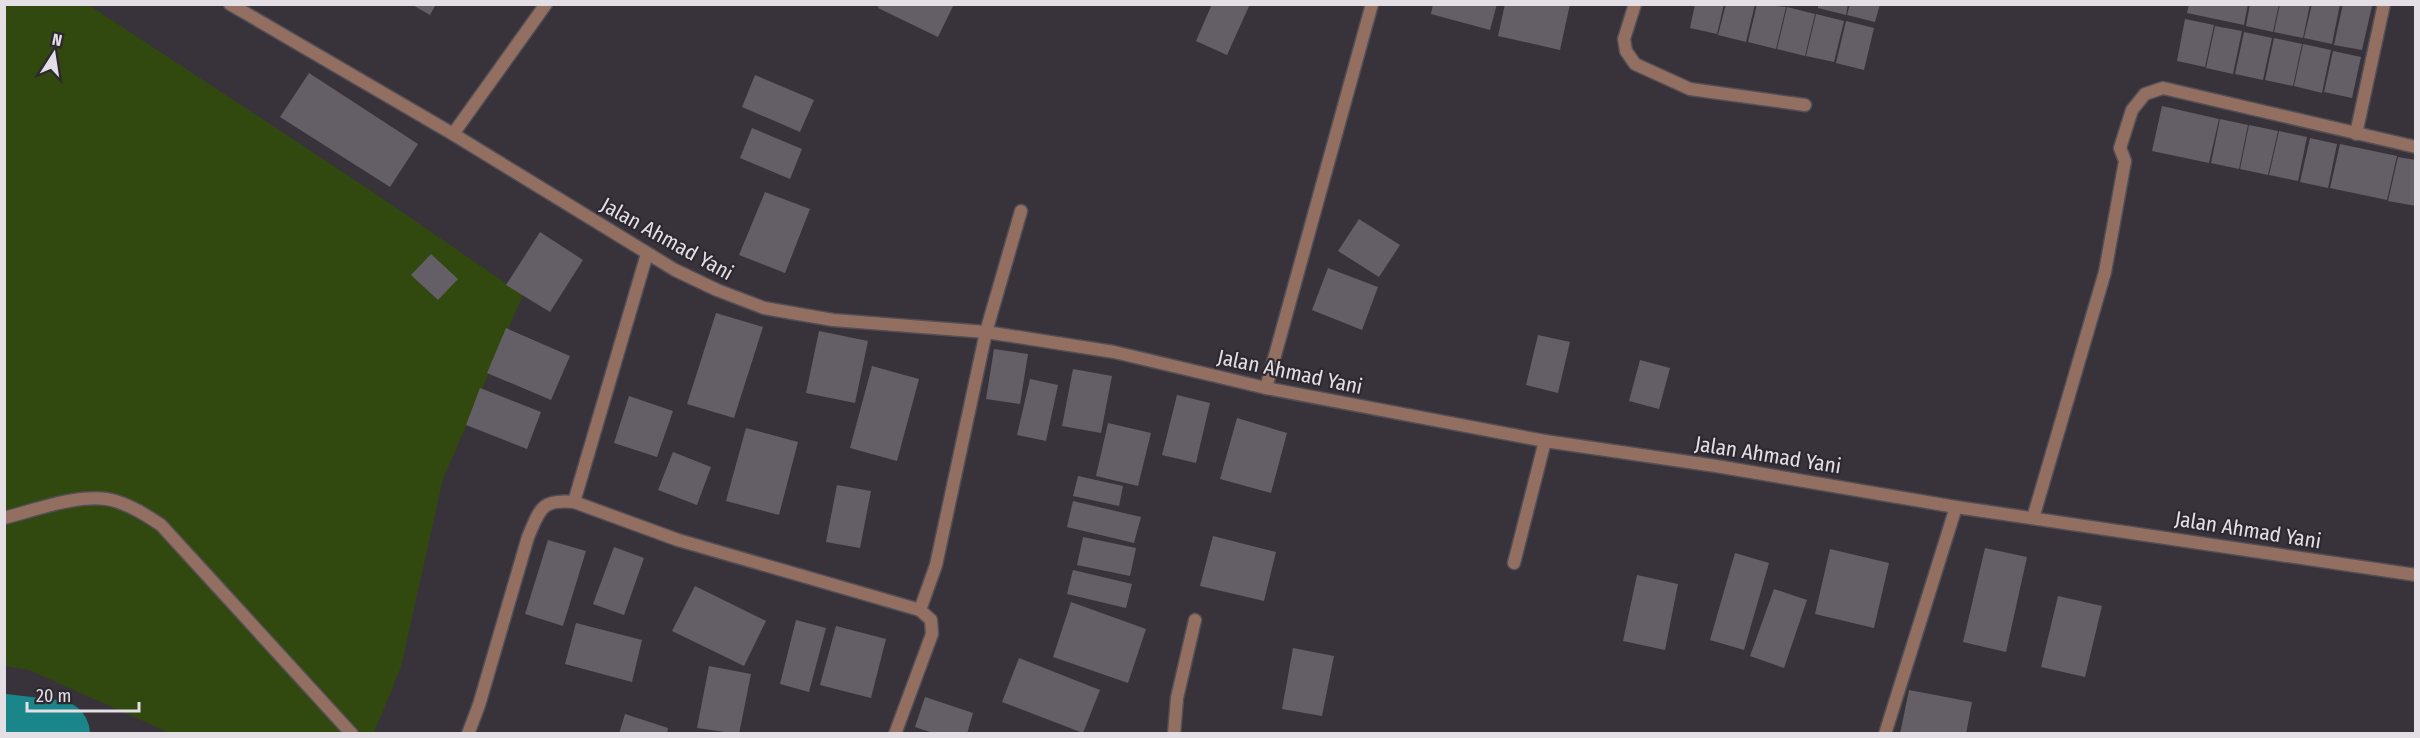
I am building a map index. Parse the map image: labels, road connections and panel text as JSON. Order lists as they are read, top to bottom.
{
  "streets": {
    "street": ["Jalan Ahmad Yani"]
  },
  "scale_bar": "20 m",
  "north": "top"
}
